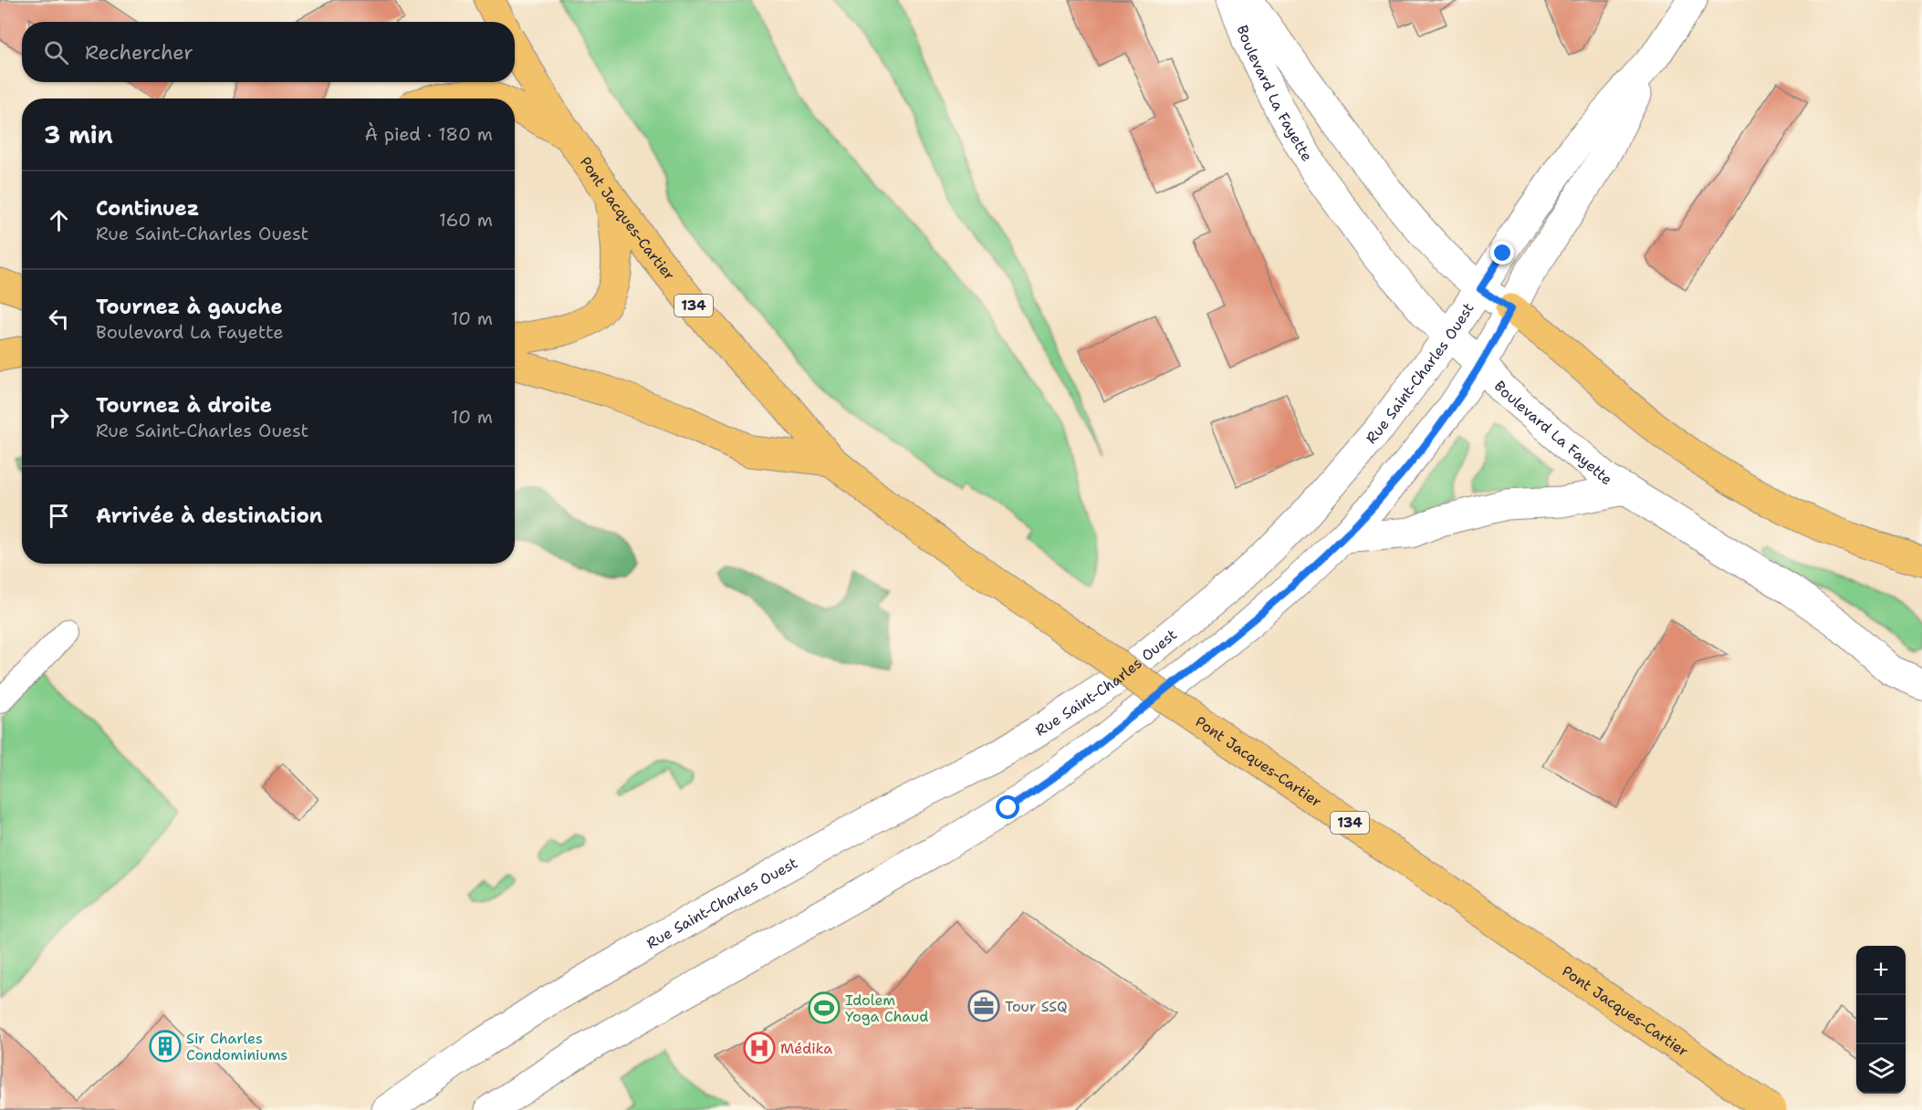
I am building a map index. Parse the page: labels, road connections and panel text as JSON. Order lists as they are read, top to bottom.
{
  "streets": {
    "main road": ["Pont Jacques-Cartier", "134"],
    "street": ["Boulevard La Fayette", "Rue Saint-Charles Ouest"]
  },
  "crossings": [
    ["Boulevard La Fayette", "Rue Saint-Charles Ouest"]
  ],
  "places": {
    "office": ["Tour SSQ"],
    "sports": ["Idolem Yoga Chaud"],
    "building": ["Sir Charles Condominiums"],
    "hospital": ["Médika"]
  },
  "page": {
    "search": "Rechercher",
    "heading": ["3 min", "À pied · 180 m"],
    "list": [
      ["Continuez", "Rue Saint-Charles Ouest", "160 m"],
      ["Tournez à gauche", "Boulevard La Fayette", "10 m"],
      ["Tournez à droite", "Rue Saint-Charles Ouest", "10 m"],
      "Arrivée à destination"
    ],
    "map_buttons": ["+", "−"]
  }
}
